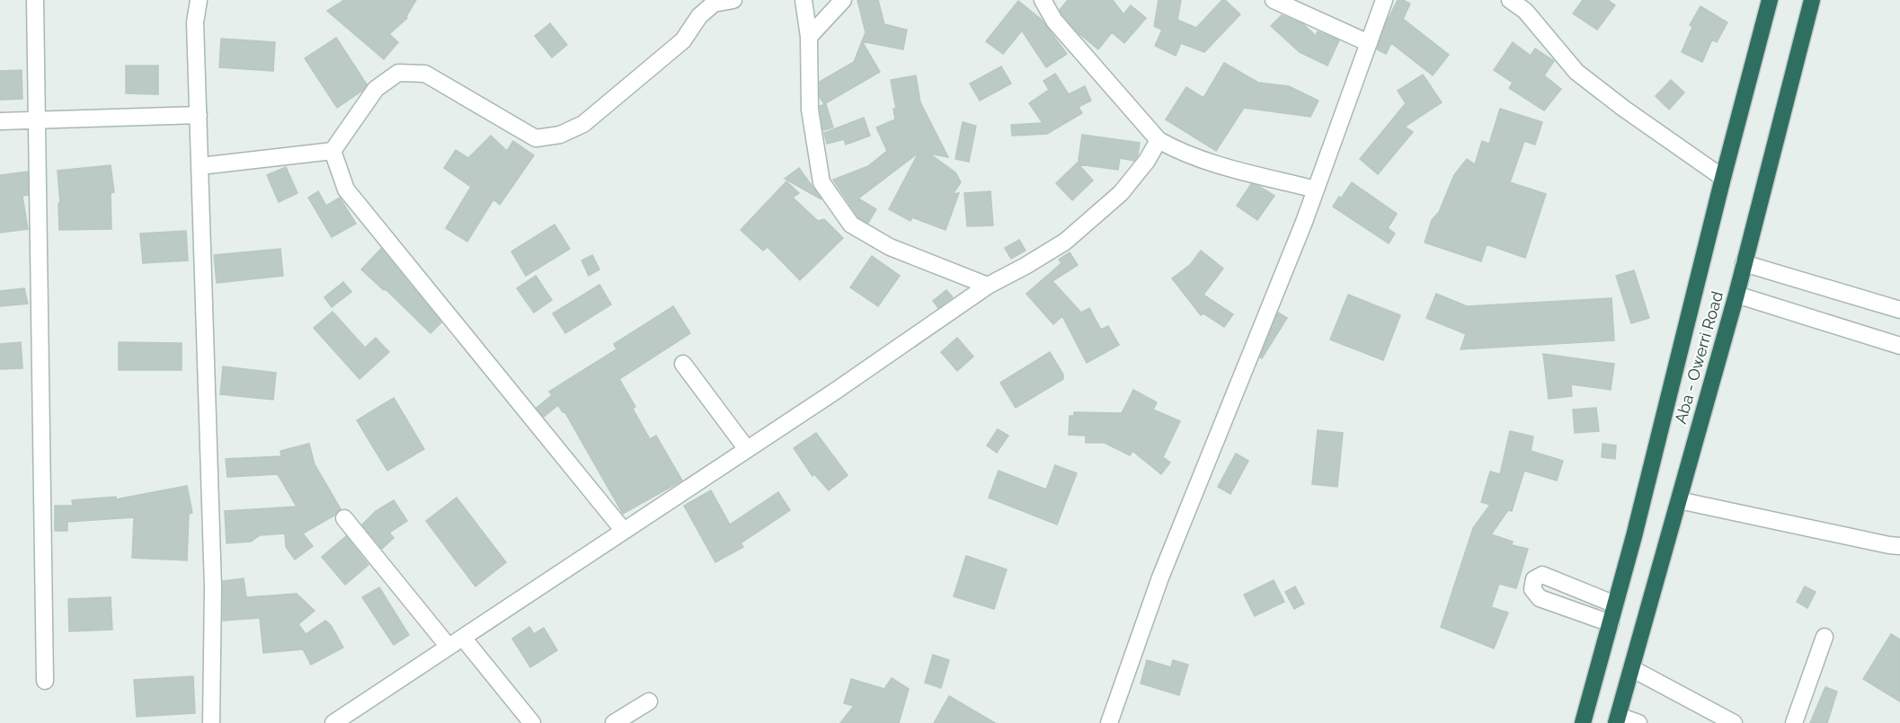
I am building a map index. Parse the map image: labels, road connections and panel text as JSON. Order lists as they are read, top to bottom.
{
  "streets": {
    "highway": ["Aba - Owerri Road"]
  }
}
